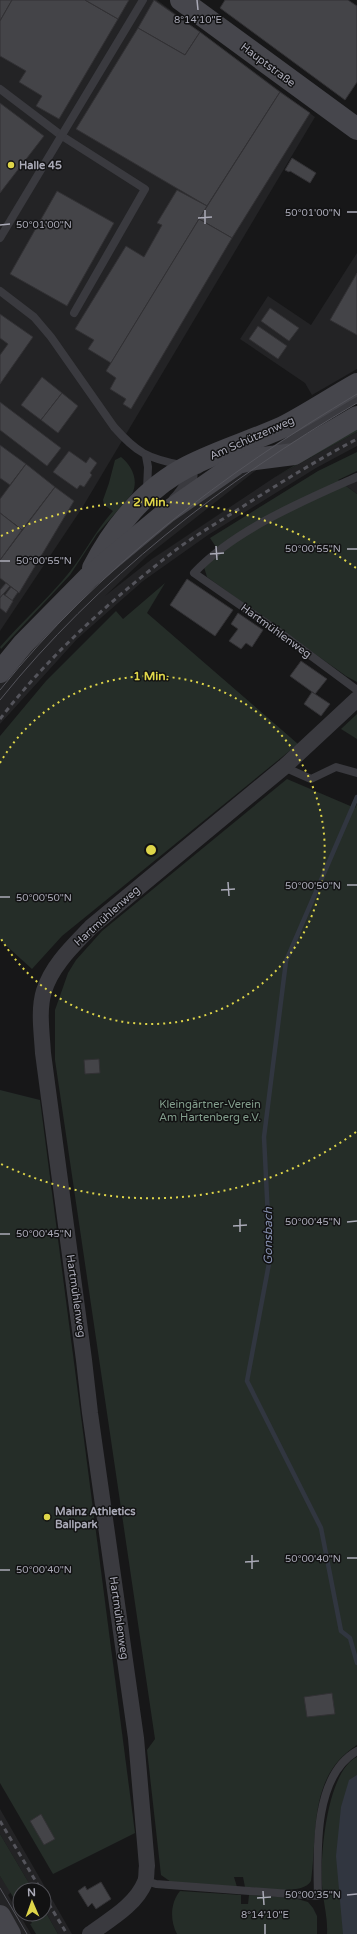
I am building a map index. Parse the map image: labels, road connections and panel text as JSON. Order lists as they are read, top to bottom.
{
  "streets": {
    "main road": ["Hauptstraße", "Am Schützenweg"],
    "street": ["Hartmühlenweg"]
  },
  "water": ["Gonsbach"],
  "parks": ["Kleingärtner-Verein Am Hartenberg e.V."],
  "places": ["Halle 45", "Mainz Athletics Ballpark"],
  "north": "top",
  "coordinates": [
    "8°14'10\"E",
    "50°01'00\"N",
    "50°00'55\"N",
    "50°00'50\"N",
    "50°00'45\"N",
    "50°00'40\"N",
    "50°00'35\"N"
  ],
  "rings": ["2 Min.", "1 Min."]
}
